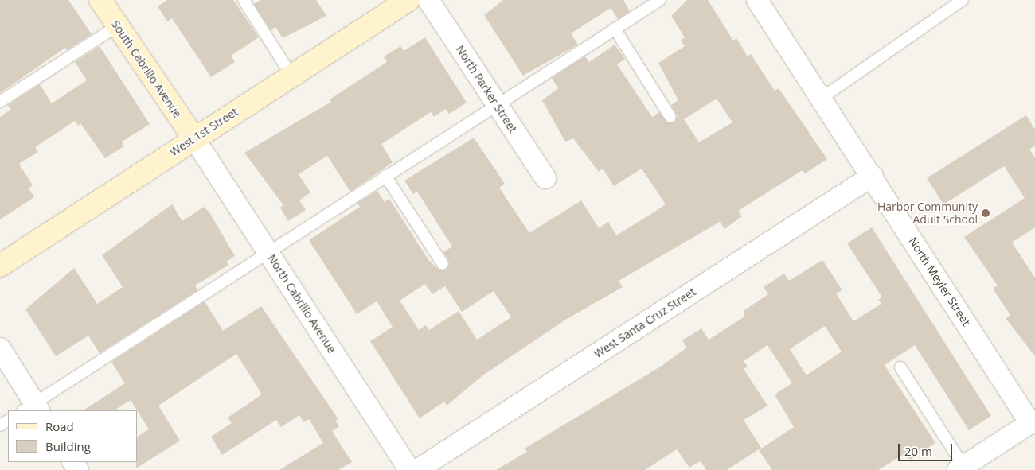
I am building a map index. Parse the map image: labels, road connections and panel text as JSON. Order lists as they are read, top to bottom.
{
  "streets": {
    "street": [
      "South Cabrillo Avenue",
      "North Parker Street",
      "West 1st Street",
      "North Meyler Street",
      "North Cabrillo Avenue",
      "West Santa Cruz Street"
    ]
  },
  "crossings": [
    ["South Cabrillo Avenue", "West 1st Street"],
    ["South Cabrillo Avenue", "North Cabrillo Avenue"],
    ["West 1st Street", "North Cabrillo Avenue"],
    ["North Meyler Street", "West Santa Cruz Street"]
  ],
  "places": ["Harbor Community Adult School"],
  "legend": ["Road", "Building"],
  "scale_bar": "20 m"
}
